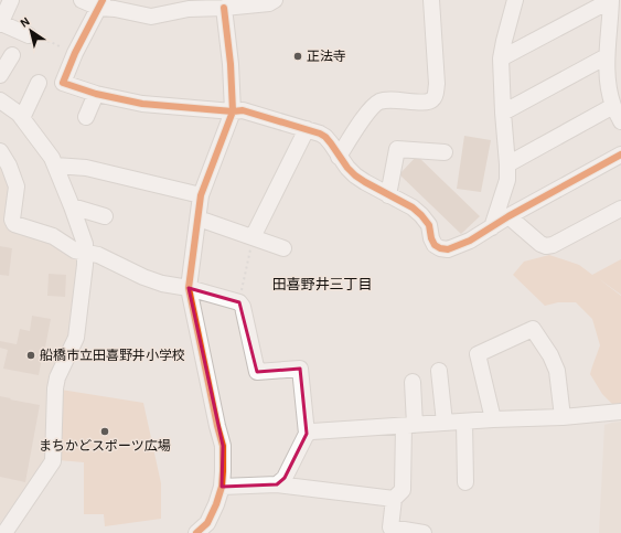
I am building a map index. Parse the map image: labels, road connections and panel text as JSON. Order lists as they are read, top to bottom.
{
  "districts": ["田喜野井三丁目"],
  "places": ["正法寺", "船橋市立田喜野井小学校", "まちかどスポーツ広場"],
  "north": "top left"
}
